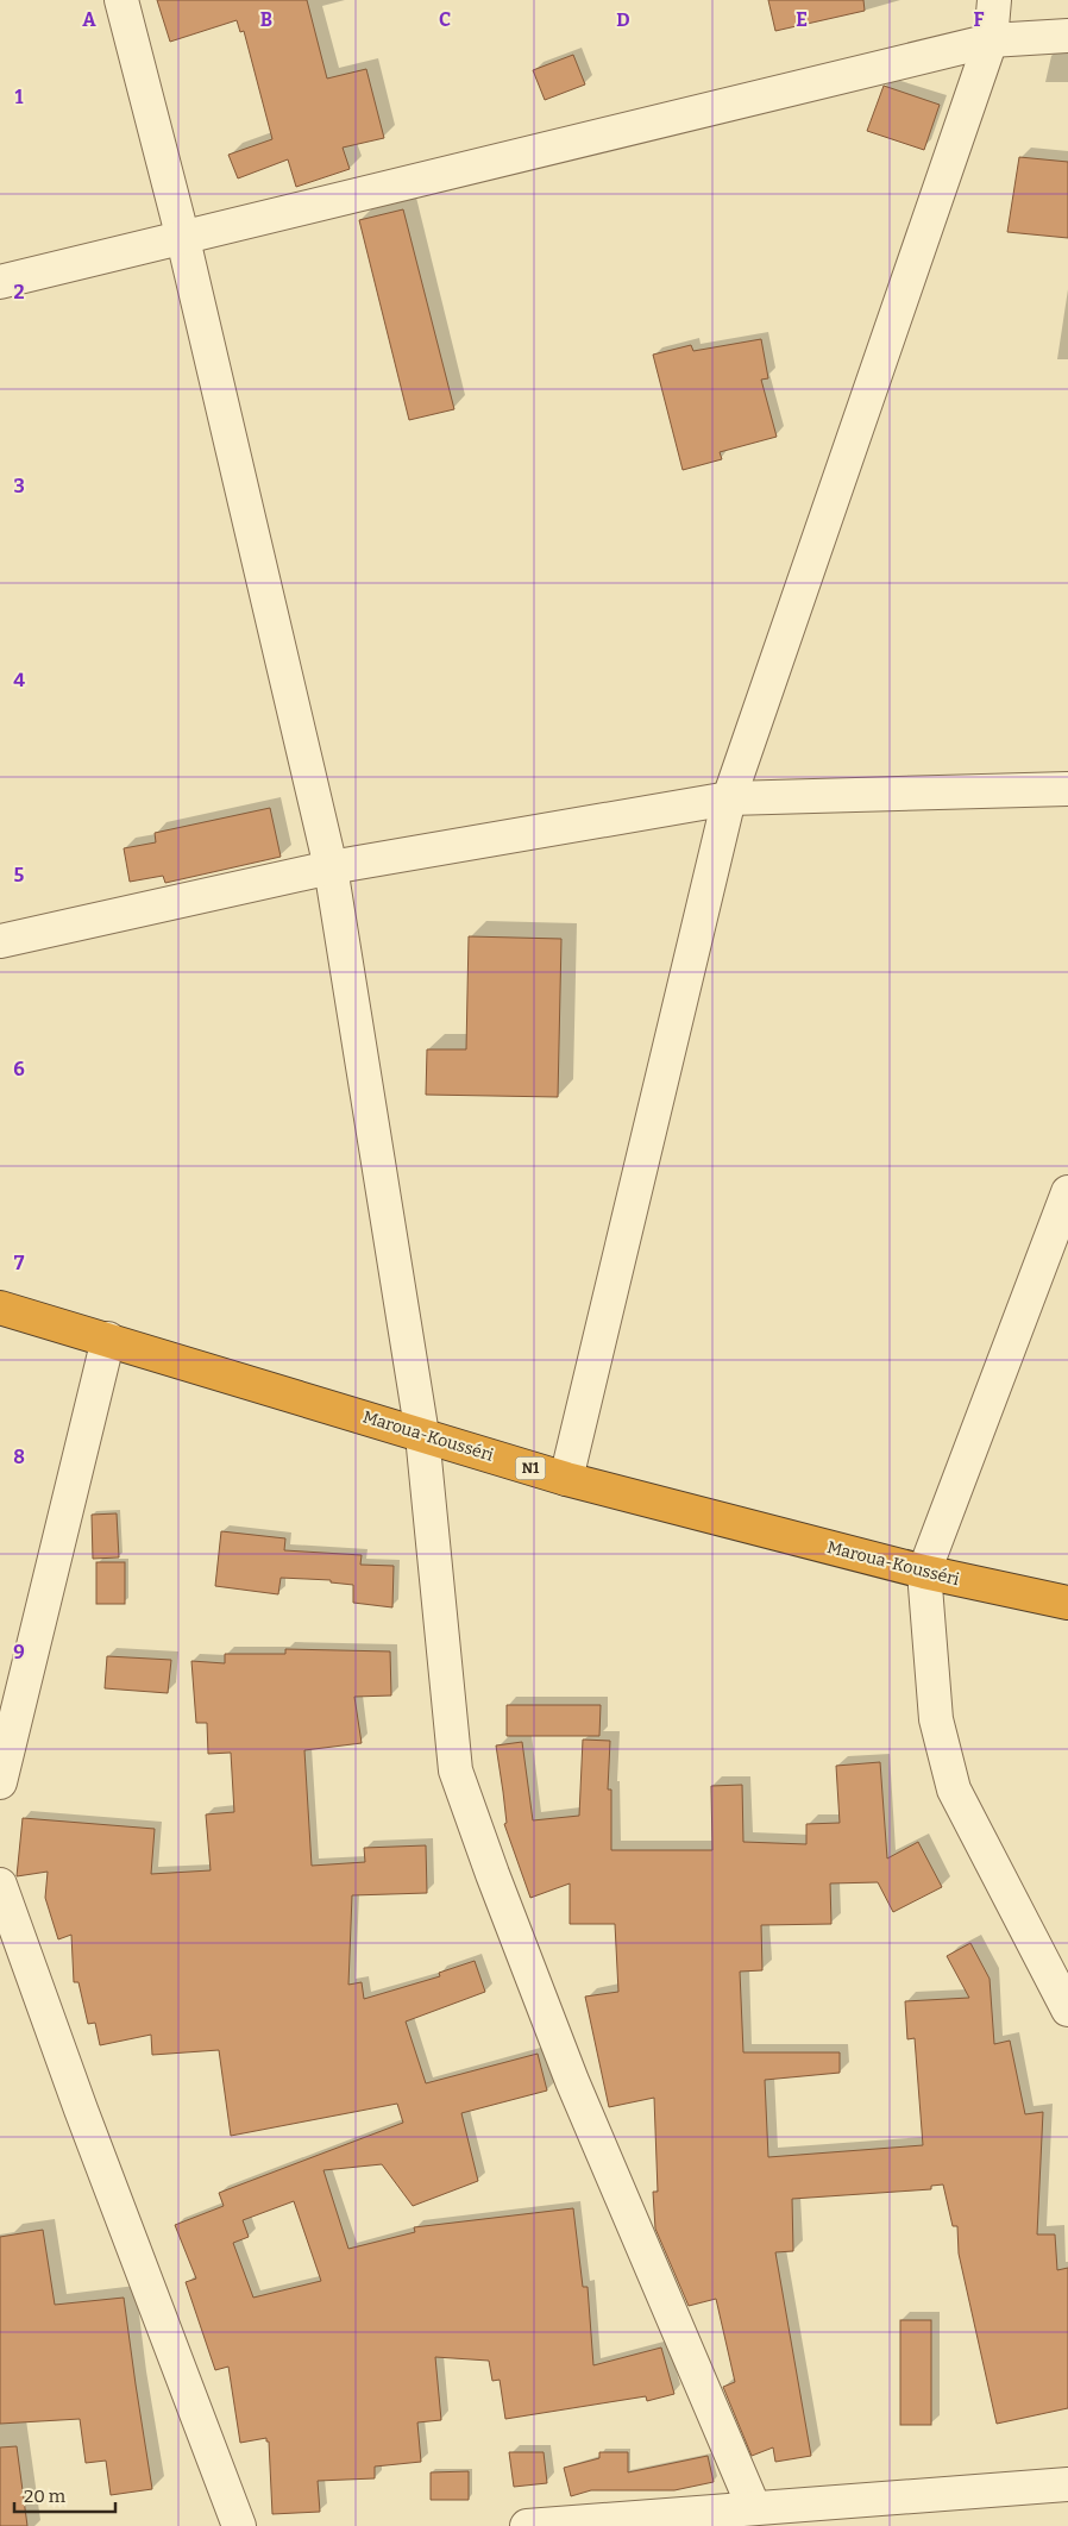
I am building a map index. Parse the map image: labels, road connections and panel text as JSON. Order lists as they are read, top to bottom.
{
  "streets": {
    "highway": ["Maroua-Kousséri", "N1"]
  },
  "scale_bar": "20 m",
  "grid": {
    "columns": [
      "A",
      "B",
      "C",
      "D",
      "E",
      "F"
    ],
    "rows": [
      "1",
      "2",
      "3",
      "4",
      "5",
      "6",
      "7",
      "8",
      "9"
    ]
  }
}
